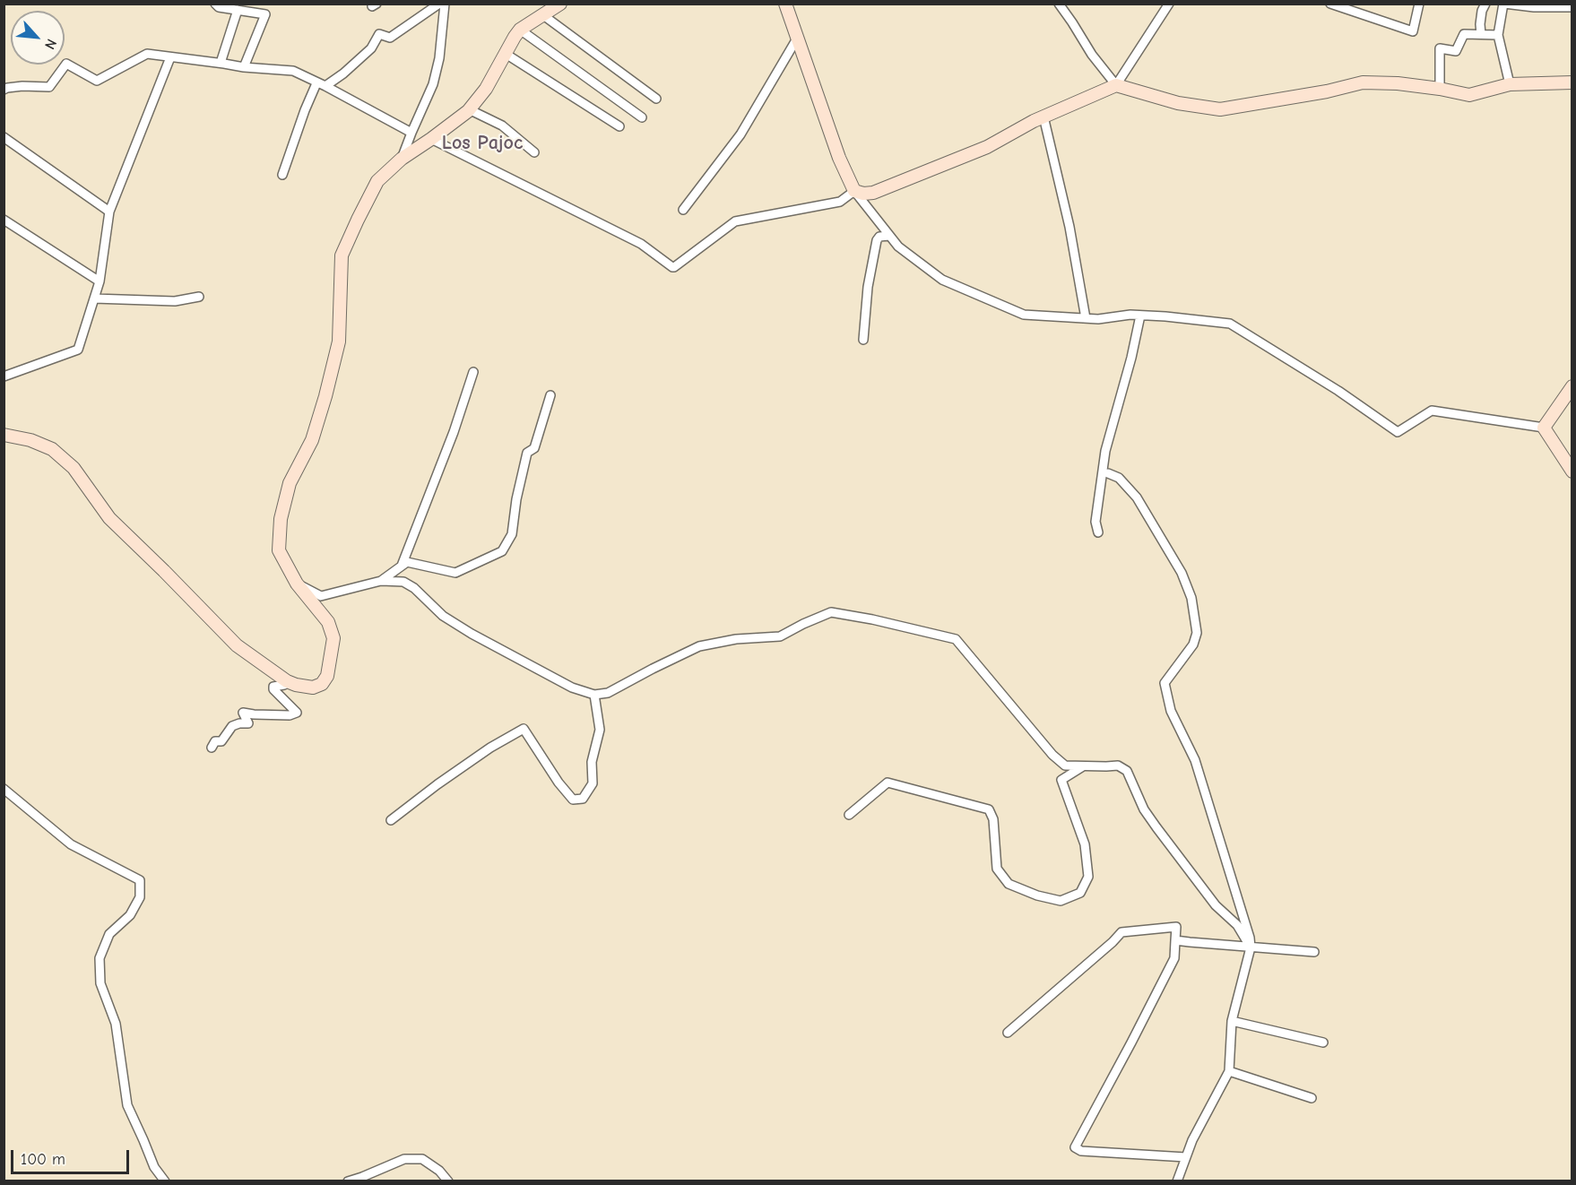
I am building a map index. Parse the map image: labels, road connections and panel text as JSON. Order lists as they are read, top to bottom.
{
  "districts": ["Los Pajoc"],
  "scale_bar": "100 m",
  "north": "bottom right"
}
